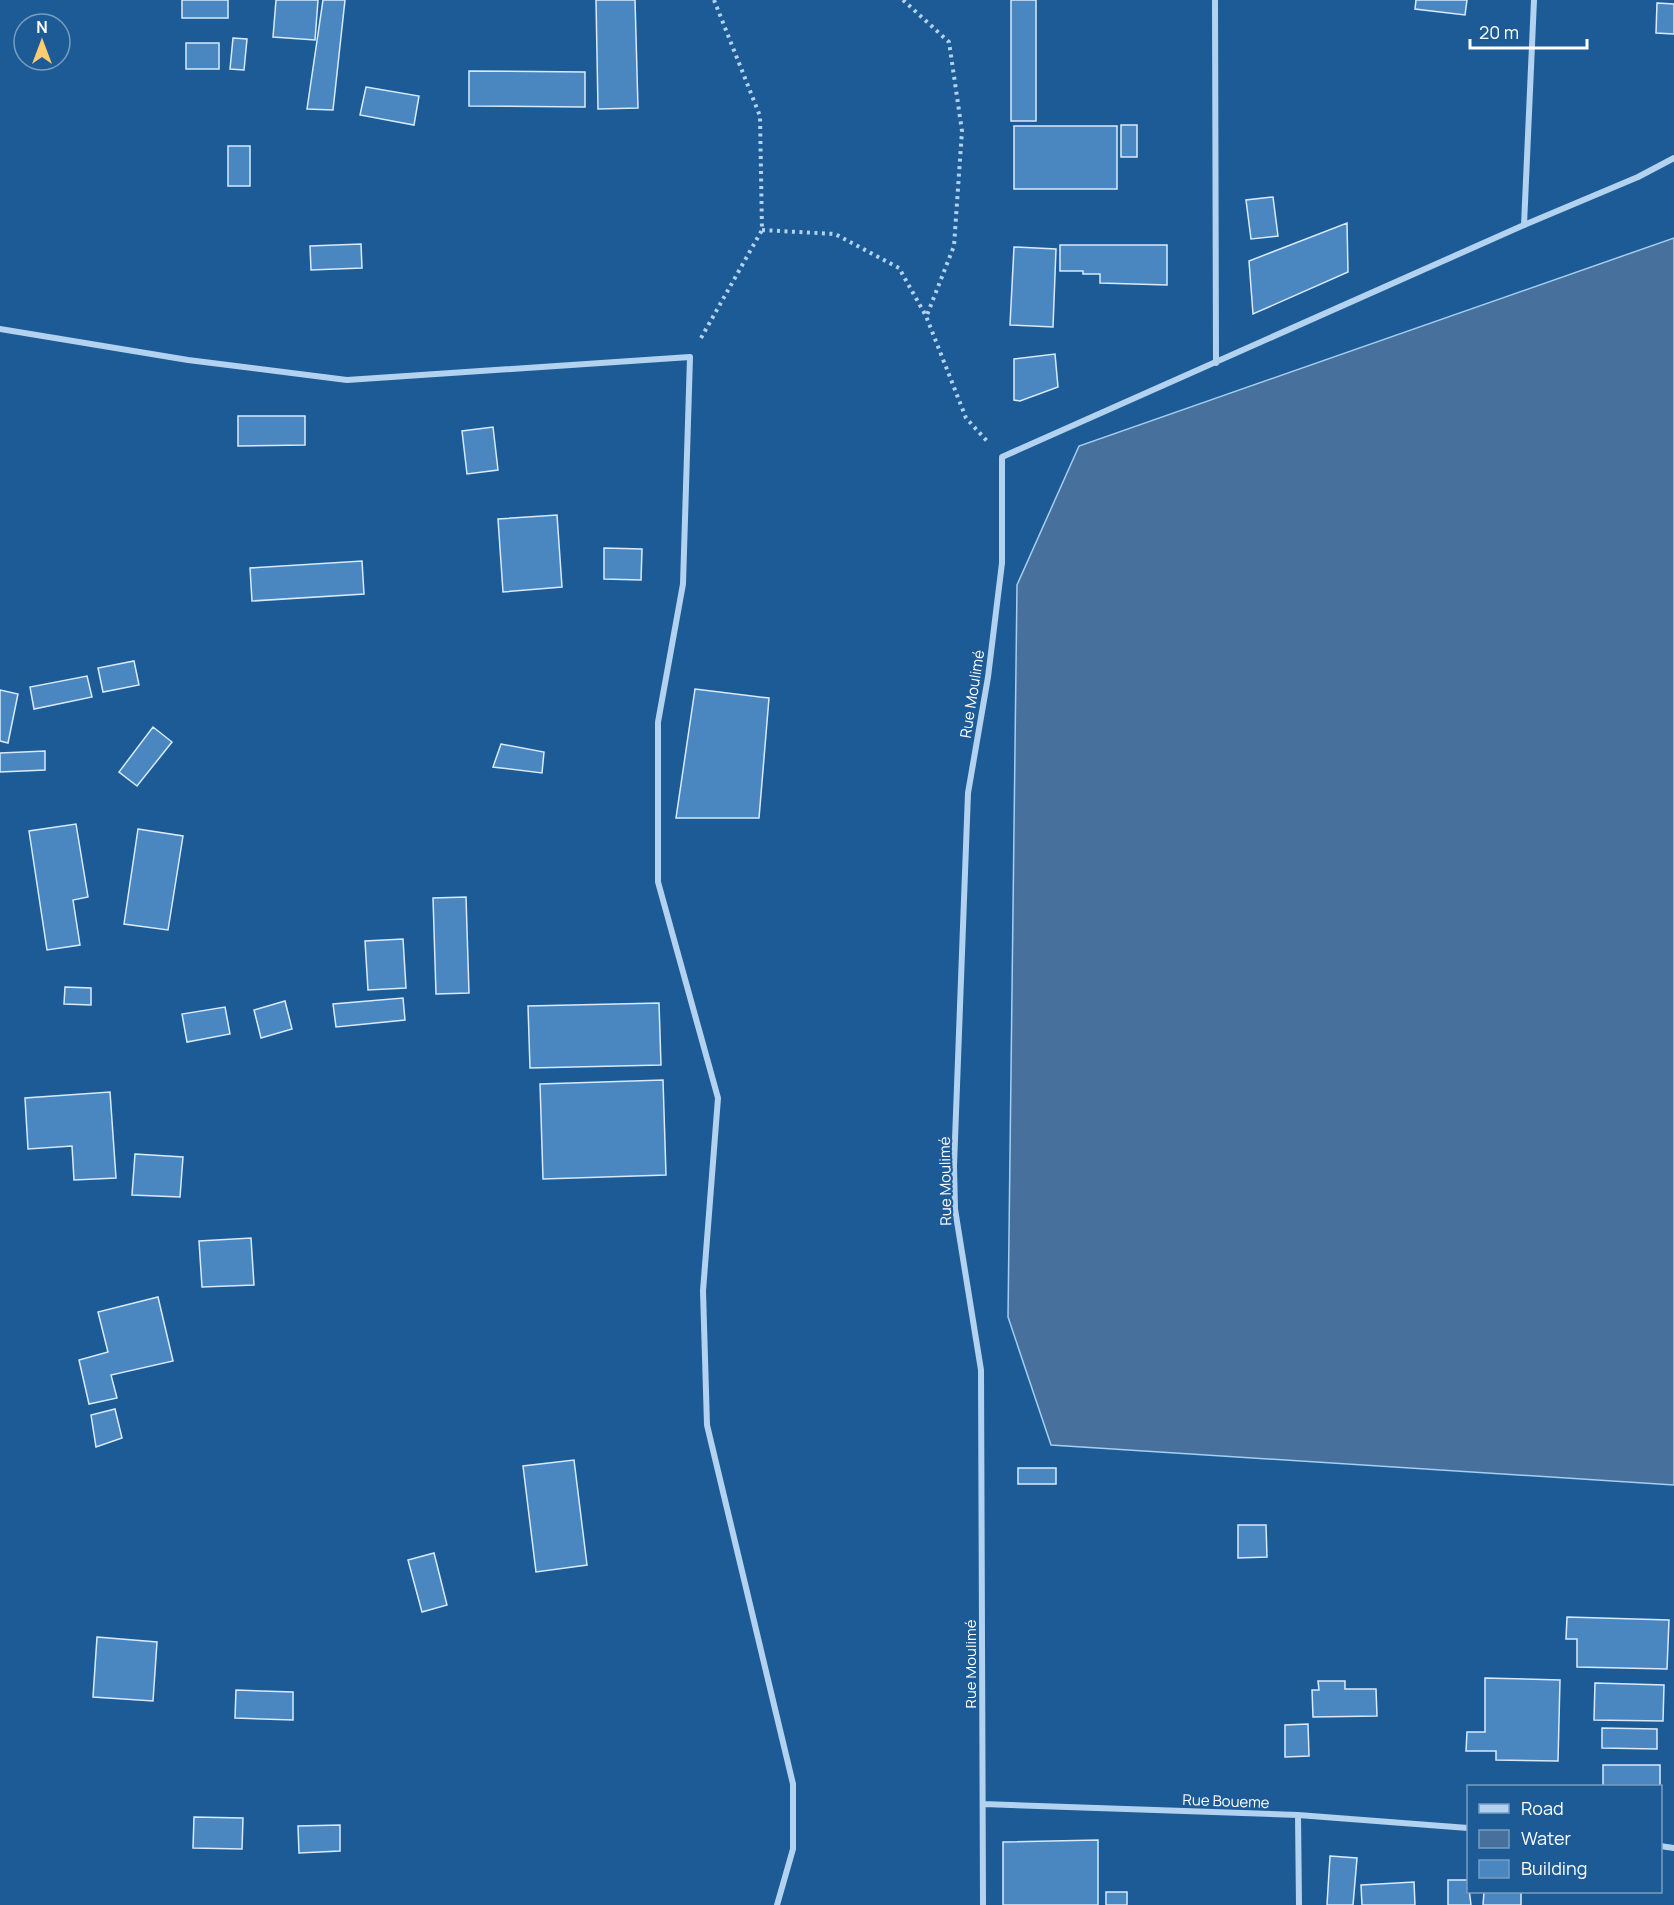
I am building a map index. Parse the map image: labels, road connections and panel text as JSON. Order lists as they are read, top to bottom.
{
  "streets": {
    "street": ["Rue Moulimé", "Rue Boueme"]
  },
  "crossings": [
    ["Rue Moulimé", "Rue Boueme"]
  ],
  "legend": ["Road", "Water", "Building"],
  "scale_bar": "20 m",
  "north": "top"
}
